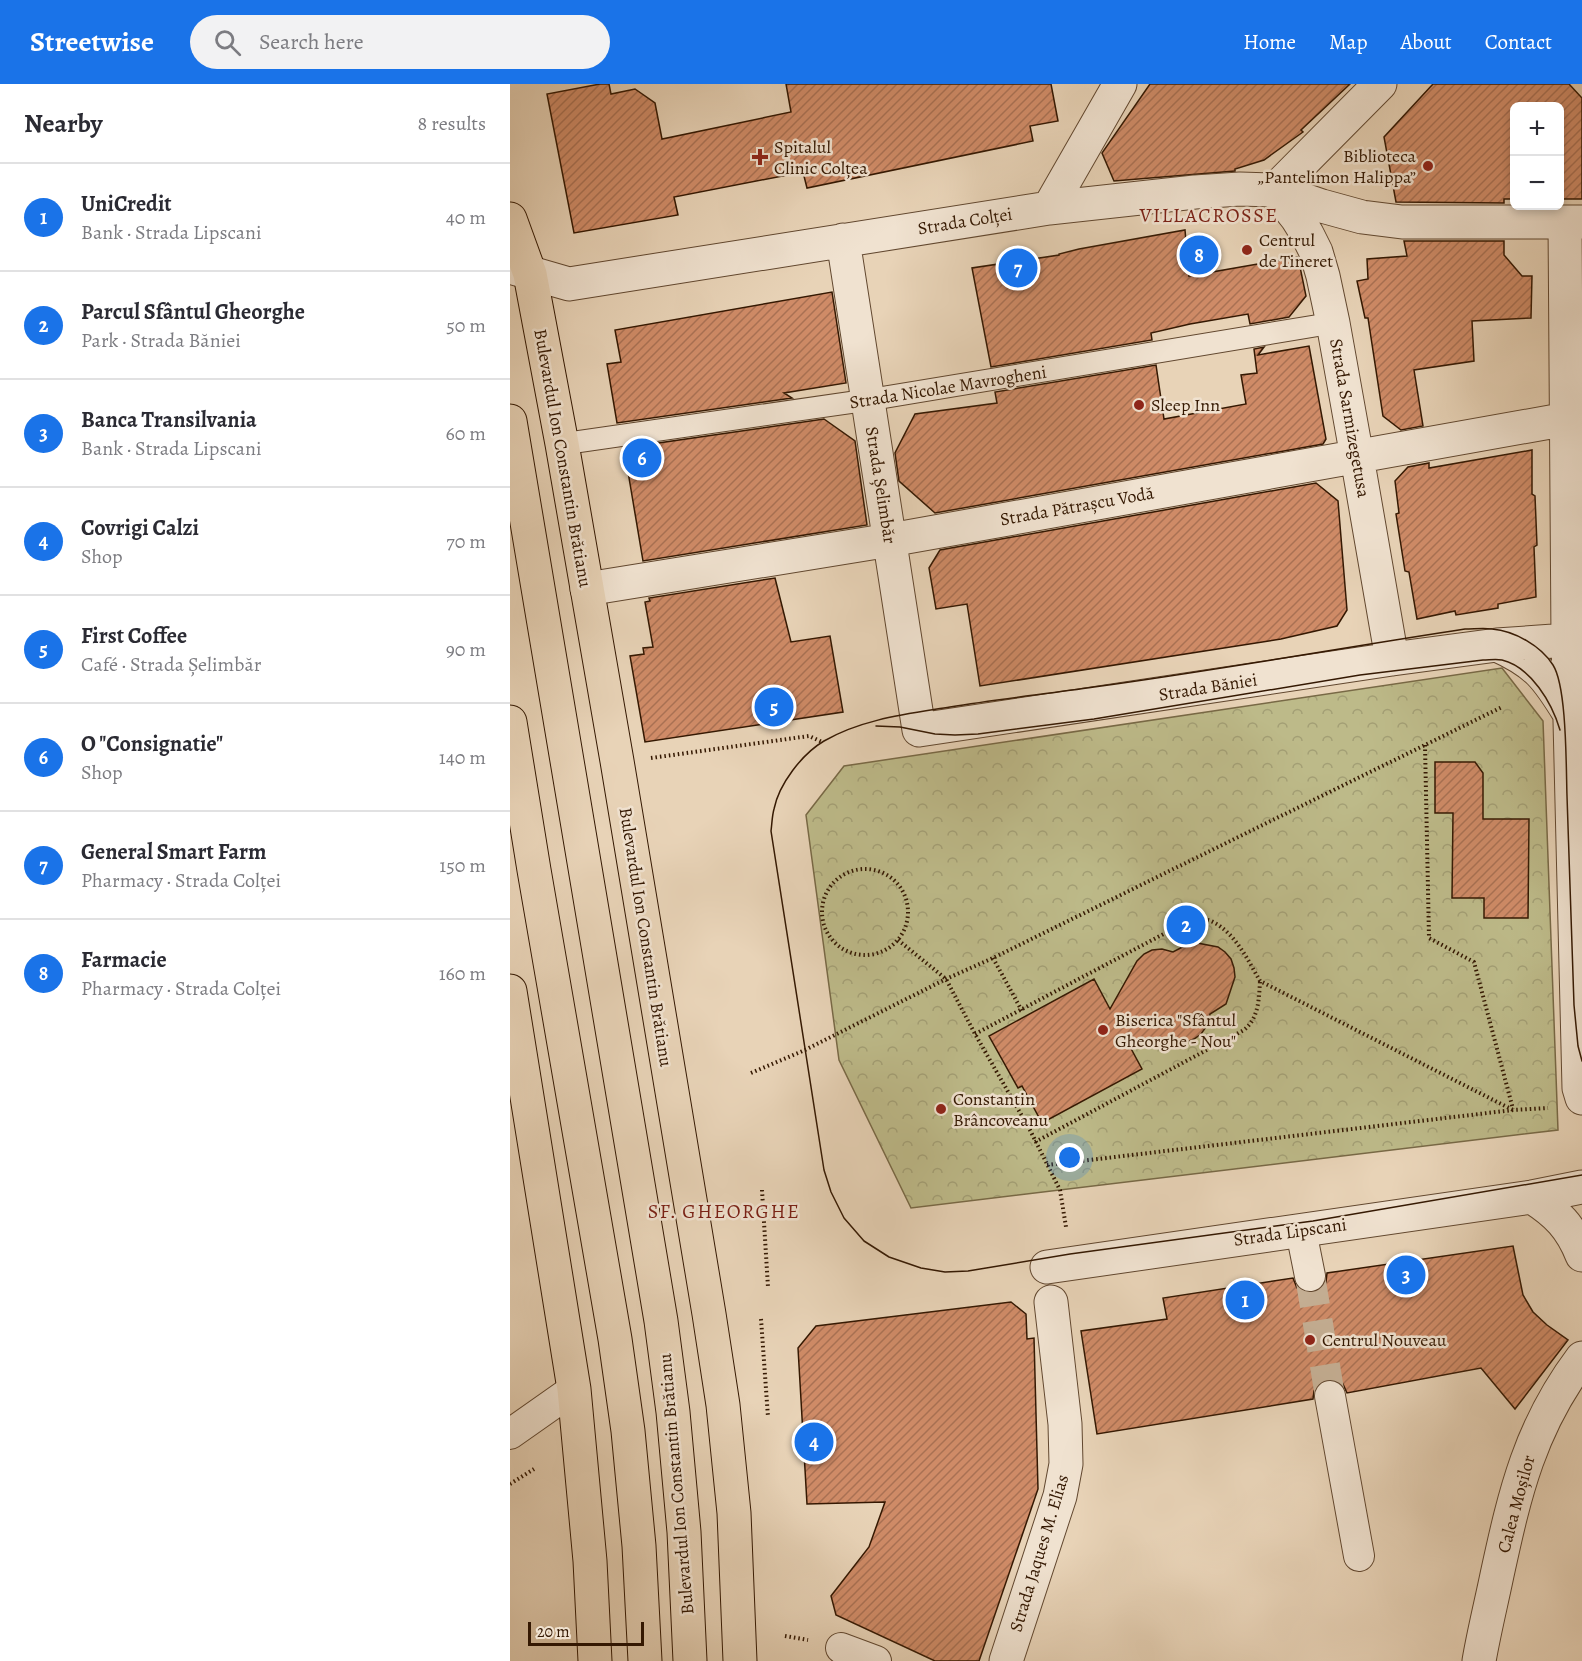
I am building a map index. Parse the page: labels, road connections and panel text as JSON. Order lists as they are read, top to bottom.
{
  "streets": {
    "main road": ["Bulevardul Ion Constantin Brătianu"],
    "street": [
      "Strada Colței",
      "Strada Sarmizegetusa",
      "Strada Șelimbăr",
      "Strada Pătrașcu Vodă",
      "Strada Băniei",
      "Strada Lipscani",
      "Calea Moșilor",
      "Strada Jaques M. Elias"
    ],
    "lane": ["Strada Nicolae Mavrogheni"]
  },
  "crossings": [
    ["Strada Colței", "Strada Sarmizegetusa"],
    ["Strada Colței", "Bulevardul Ion Constantin Brătianu"],
    ["Strada Colței", "Strada Șelimbăr"],
    ["Strada Nicolae Mavrogheni", "Strada Sarmizegetusa"],
    ["Strada Nicolae Mavrogheni", "Bulevardul Ion Constantin Brătianu"],
    ["Strada Nicolae Mavrogheni", "Strada Șelimbăr"],
    ["Strada Sarmizegetusa", "Strada Pătrașcu Vodă"],
    ["Strada Sarmizegetusa", "Strada Băniei"],
    ["Bulevardul Ion Constantin Brătianu", "Strada Pătrașcu Vodă"],
    ["Strada Șelimbăr", "Strada Pătrașcu Vodă"],
    ["Strada Șelimbăr", "Strada Băniei"]
  ],
  "districts": ["VILLACROSSE", "SF. GHEORGHE"],
  "places": {
    "health": ["Spitalul Clinic Colțea"],
    "other": [
      "Biblioteca „Pantelimon Halippa”",
      "Centrul de Tineret",
      "Sleep Inn",
      "Biserica \"Sfântul Gheorghe - Nou\"",
      "Constantin Brâncoveanu",
      "Centrul Nouveau"
    ]
  },
  "scale_bar": "20 m",
  "page": {
    "header": "Streetwise",
    "search": "Search here",
    "nav": [
      "Home",
      "Map",
      "About",
      "Contact"
    ],
    "heading": ["Nearby", "8 results"],
    "map_buttons": ["+", "−"],
    "list": [
      {
        "mark": "1",
        "name": "UniCredit",
        "note": "Bank · Strada Lipscani",
        "value": "40 m"
      },
      {
        "mark": "2",
        "name": "Parcul Sfântul Gheorghe",
        "note": "Park · Strada Băniei",
        "value": "50 m"
      },
      {
        "mark": "3",
        "name": "Banca Transilvania",
        "note": "Bank · Strada Lipscani",
        "value": "60 m"
      },
      {
        "mark": "4",
        "name": "Covrigi Calzi",
        "note": "Shop",
        "value": "70 m"
      },
      {
        "mark": "5",
        "name": "First Coffee",
        "note": "Café · Strada Șelimbăr",
        "value": "90 m"
      },
      {
        "mark": "6",
        "name": "O \"Consignatie\"",
        "note": "Shop",
        "value": "140 m"
      },
      {
        "mark": "7",
        "name": "General Smart Farm",
        "note": "Pharmacy · Strada Colței",
        "value": "150 m"
      },
      {
        "mark": "8",
        "name": "Farmacie",
        "note": "Pharmacy · Strada Colței",
        "value": "160 m"
      }
    ],
    "pins": [
      "8",
      "7",
      "6",
      "5",
      "2",
      "3",
      "1",
      "4"
    ],
    "scale": "20 m"
  }
}
